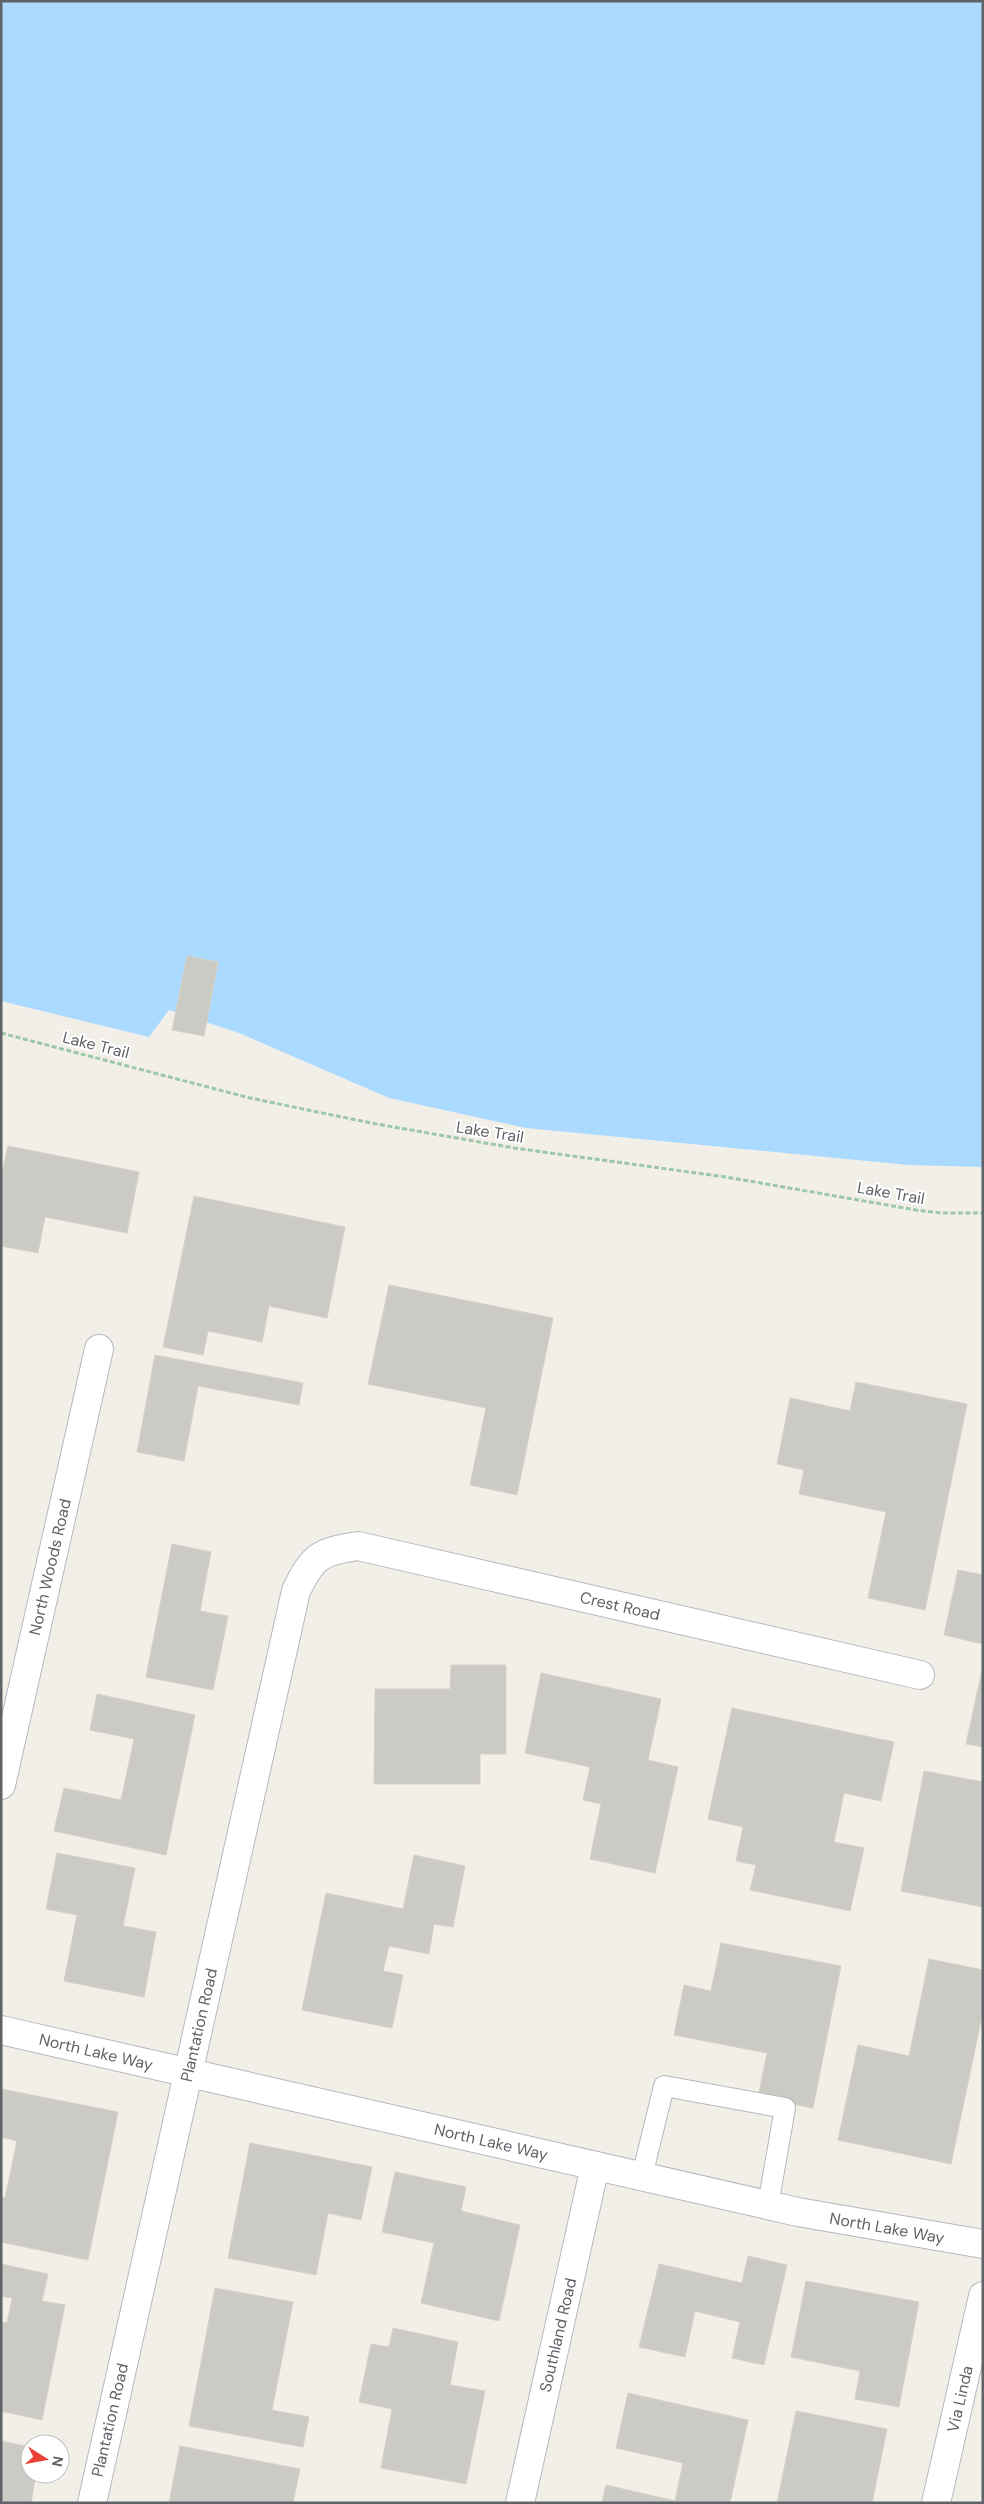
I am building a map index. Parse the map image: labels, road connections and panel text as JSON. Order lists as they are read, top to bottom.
{
  "streets": {
    "street": [
      "North Woods Road",
      "Crest Road",
      "Plantation Road",
      "North Lake Way",
      "Southland Road",
      "Via Linda"
    ],
    "path": ["Lake Trail"]
  },
  "crossings": [
    ["Crest Road", "Plantation Road"],
    ["Plantation Road", "North Lake Way"],
    ["North Lake Way", "Southland Road"]
  ],
  "north": "right"
}
